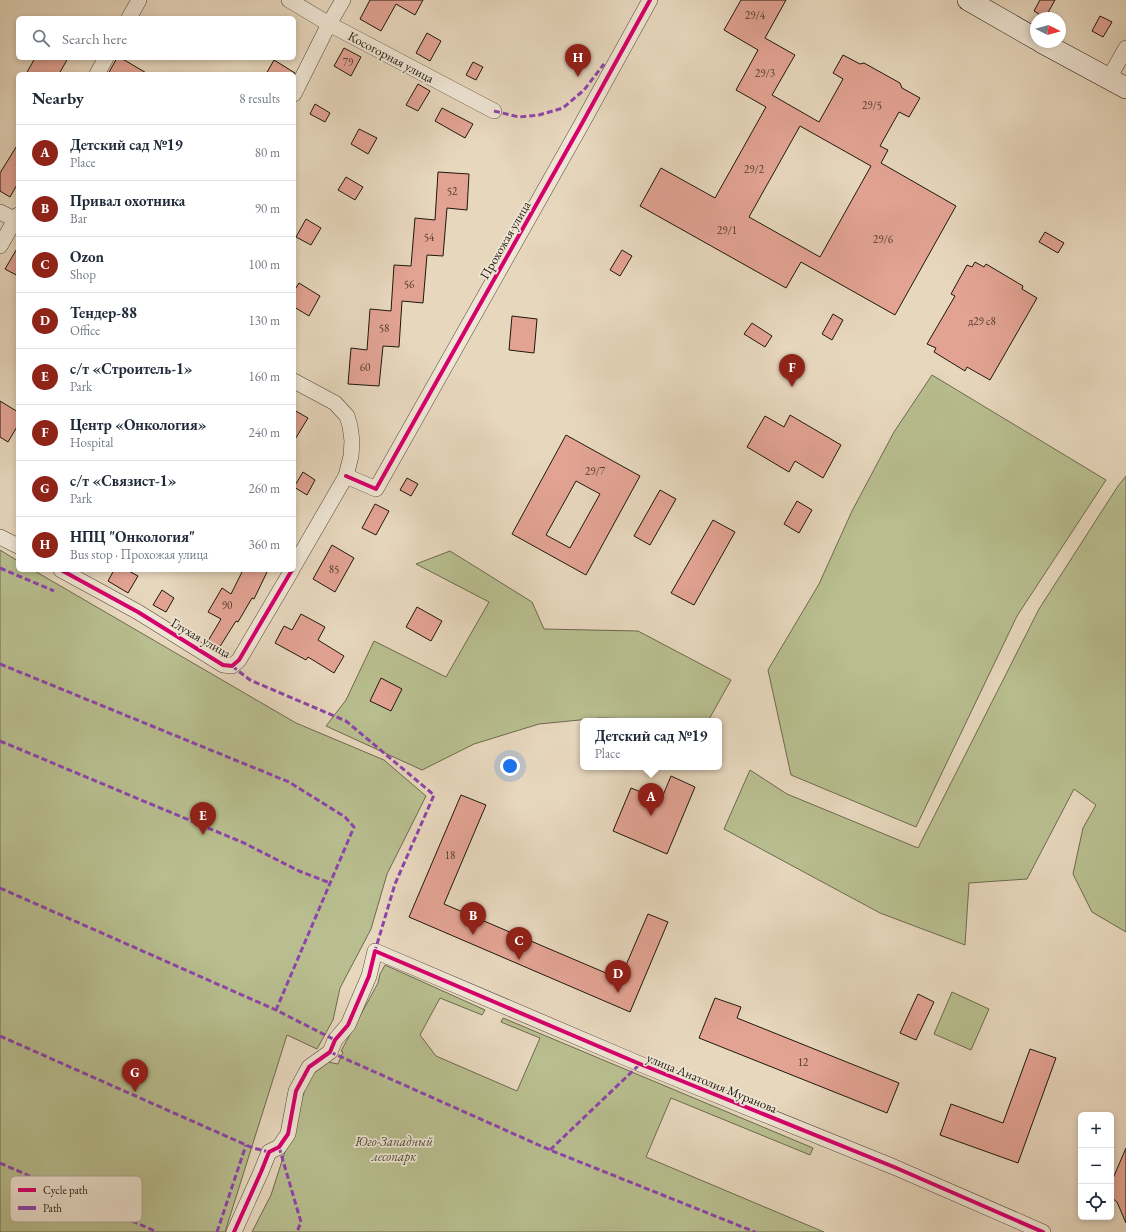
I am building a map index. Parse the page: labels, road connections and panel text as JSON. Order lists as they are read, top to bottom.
{
  "streets": {
    "street": [
      "Косогорная улица",
      "Прохожая улица",
      "Глухая улица",
      "улица Анатолия Муранова"
    ]
  },
  "parks": ["Юго-Западный лесопарк"],
  "house_numbers": [
    "29/4",
    "79",
    "29/3",
    "29/5",
    "29/2",
    "52",
    "29/1",
    "54",
    "29/6",
    "56",
    "д29 с8",
    "58",
    "60",
    "29/7",
    "85",
    "90",
    "18",
    "12"
  ],
  "legend": ["Cycle path", "Path"],
  "north": "right",
  "page": {
    "search": "Search here",
    "pins": [
      "H",
      "F",
      "A",
      "E",
      "B",
      "C",
      "D",
      "G"
    ],
    "heading": ["Nearby", "8 results"],
    "list": [
      {
        "mark": "A",
        "name": "Детский сад №19",
        "note": "Place",
        "value": "80 m"
      },
      {
        "mark": "B",
        "name": "Привал охотника",
        "note": "Bar",
        "value": "90 m"
      },
      {
        "mark": "C",
        "name": "Ozon",
        "note": "Shop",
        "value": "100 m"
      },
      {
        "mark": "D",
        "name": "Тендер-88",
        "note": "Office",
        "value": "130 m"
      },
      {
        "mark": "E",
        "name": "с/т «Строитель-1»",
        "note": "Park",
        "value": "160 m"
      },
      {
        "mark": "F",
        "name": "Центр «Онкология»",
        "note": "Hospital",
        "value": "240 m"
      },
      {
        "mark": "G",
        "name": "с/т «Связист-1»",
        "note": "Park",
        "value": "260 m"
      },
      {
        "mark": "H",
        "name": "НПЦ \"Онкология\"",
        "note": "Bus stop · Прохожая улица",
        "value": "360 m"
      }
    ],
    "popup": ["Детский сад №19", "Place"],
    "map_buttons": ["+", "−"]
  }
}
